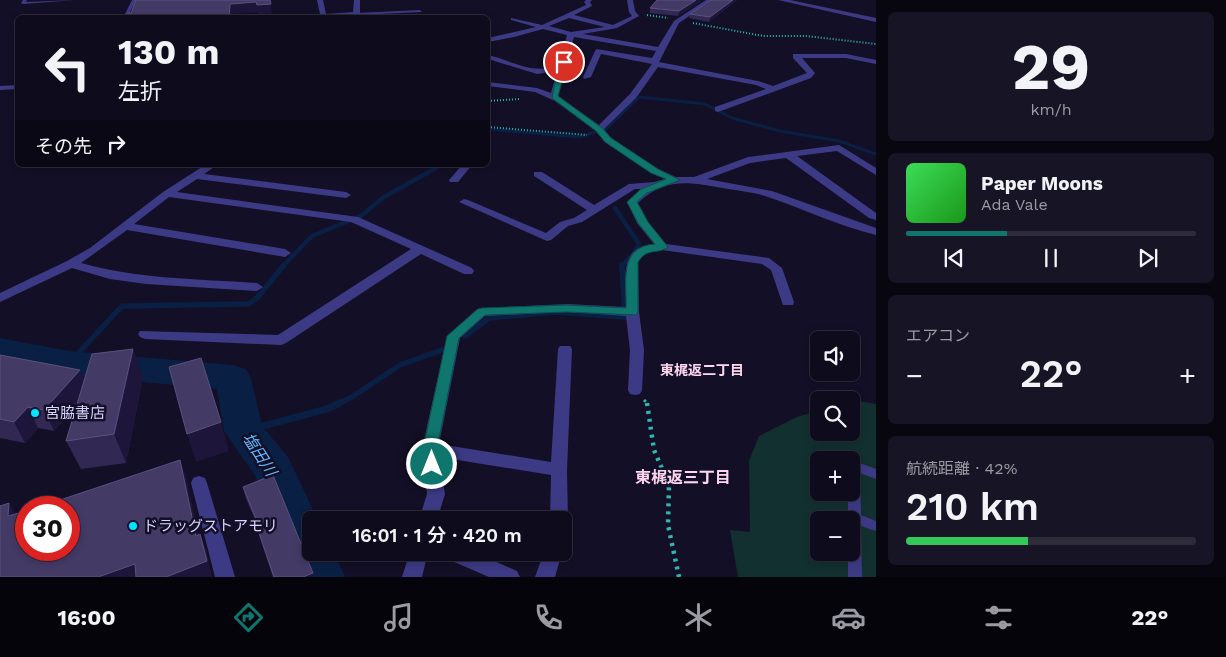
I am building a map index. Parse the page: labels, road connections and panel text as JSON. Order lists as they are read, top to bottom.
{
  "districts": ["東梶返二丁目", "東梶返三丁目"],
  "water": ["塩田川"],
  "places": ["宮脇書店", "ドラッグストアモリ"],
  "page": {
    "tile": [
      ["29", "km/h"],
      "エアコン",
      ["航続距離 · 42%", "210 km"]
    ],
    "turn": ["130 m", "左折"],
    "then": "その先",
    "song": ["Paper Moons", "Ada Vale"],
    "map_buttons": ["+", "−"],
    "heat": ["−", "22°", "+"],
    "limit": "30",
    "trip": "16:01 · 1 分 · 420 m",
    "tabs": ["16:00", "22°"]
  }
}
